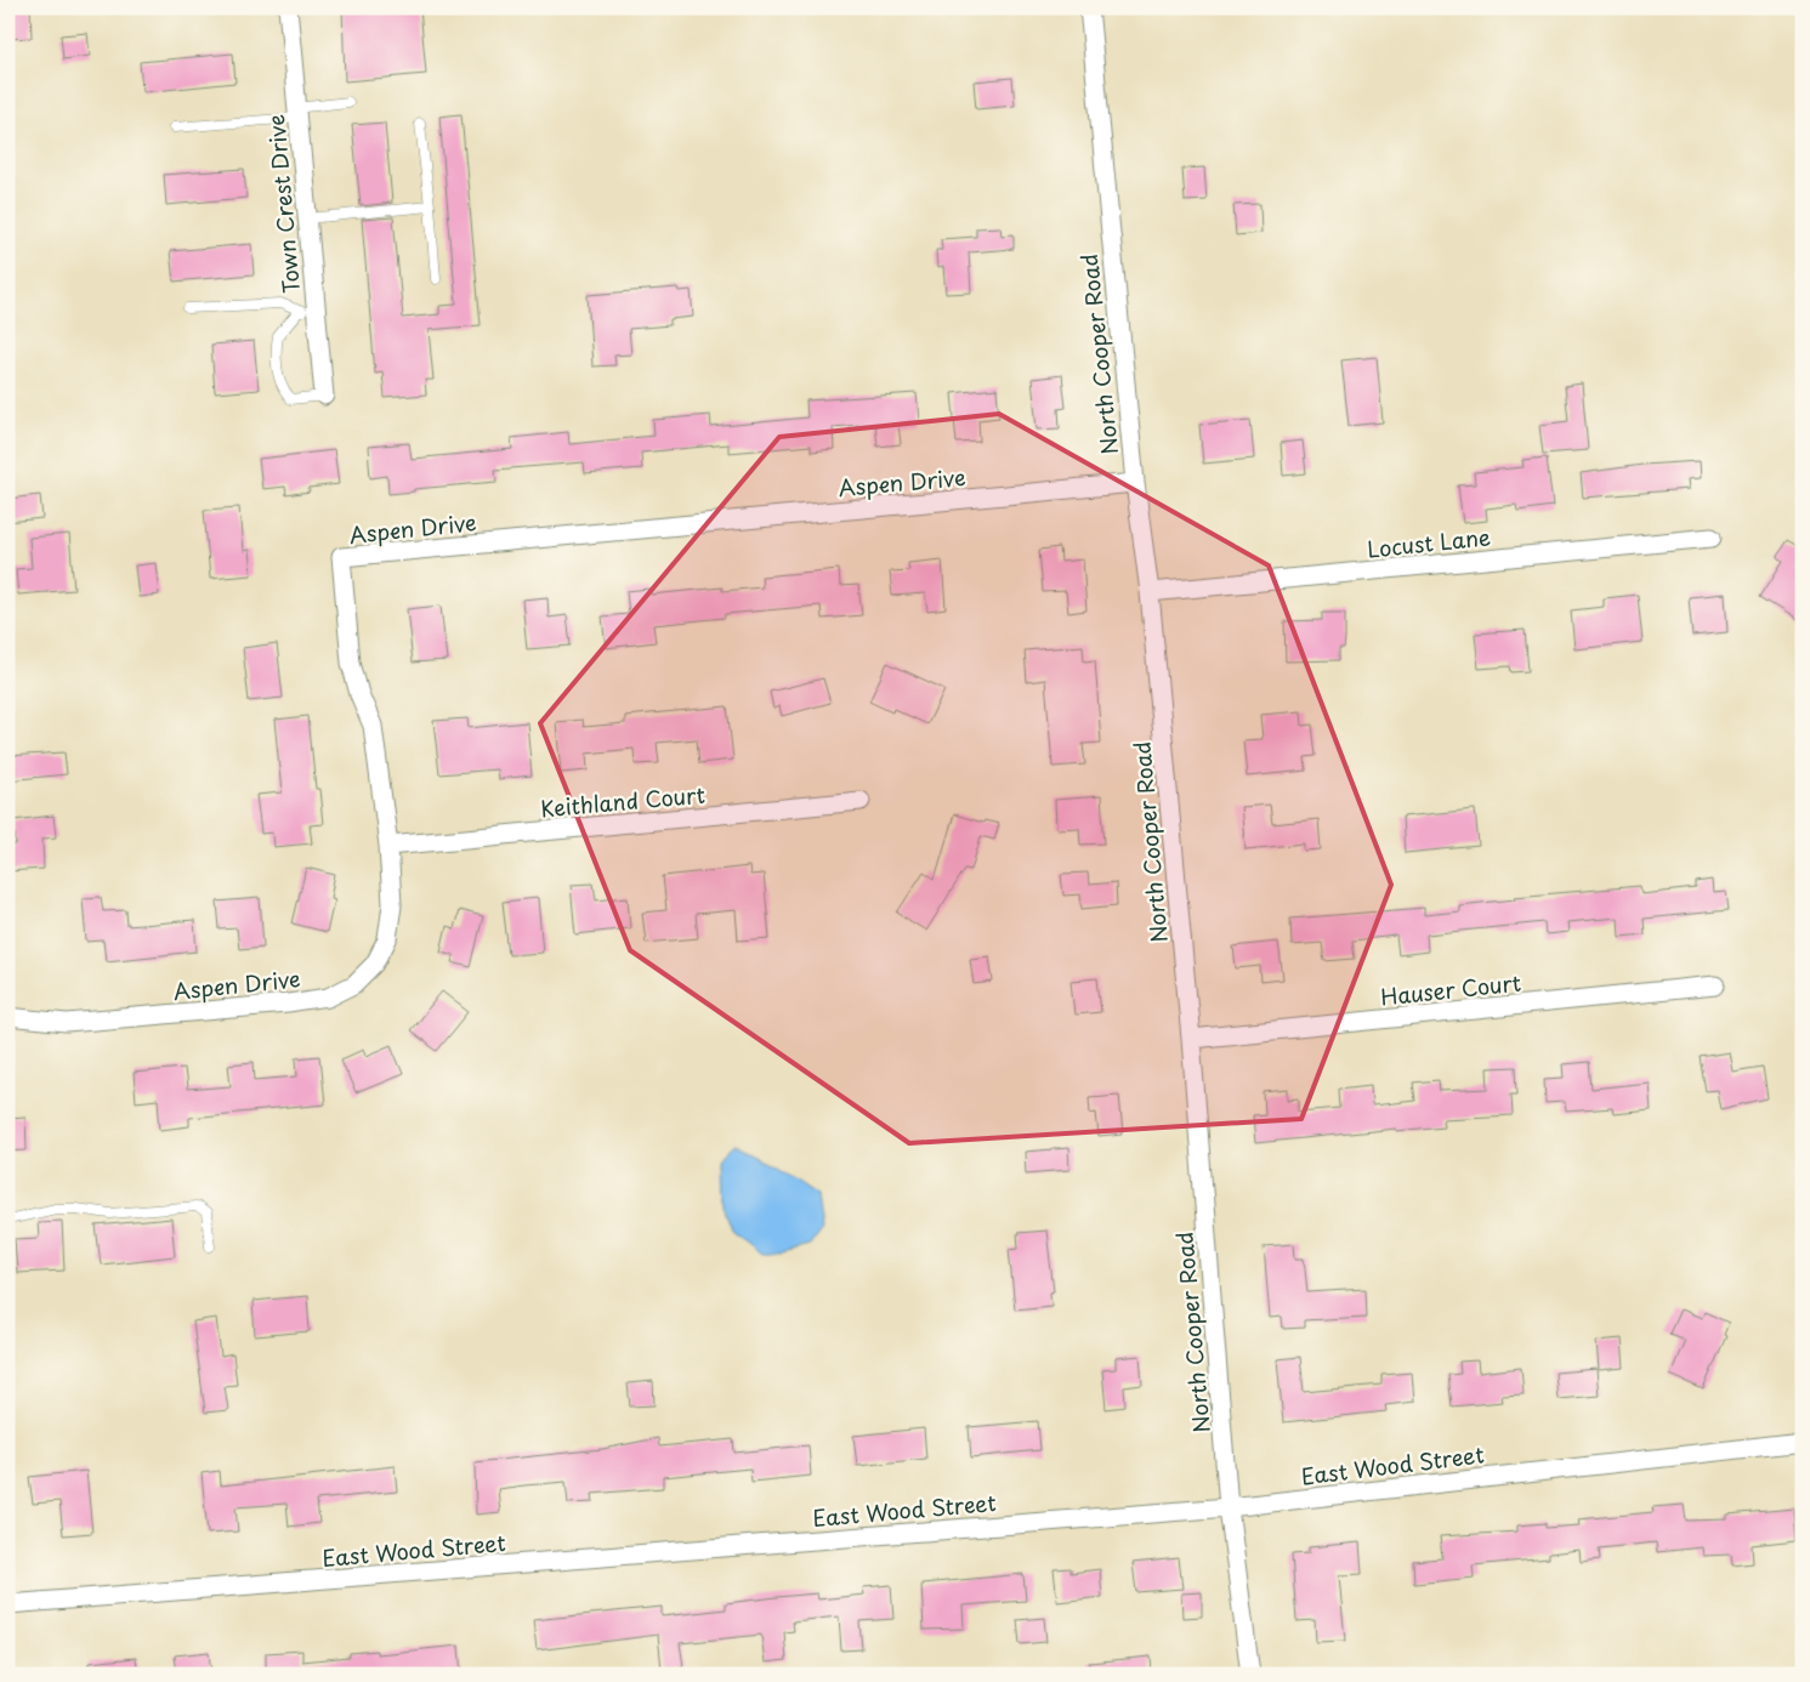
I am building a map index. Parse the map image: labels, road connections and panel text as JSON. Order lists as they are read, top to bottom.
{
  "streets": {
    "street": [
      "Town Crest Drive",
      "North Cooper Road",
      "Aspen Drive",
      "Locust Lane",
      "Keithland Court",
      "Hauser Court",
      "East Wood Street"
    ]
  },
  "crossings": [
    ["North Cooper Road", "Aspen Drive"],
    ["North Cooper Road", "Locust Lane"],
    ["North Cooper Road", "Hauser Court"],
    ["North Cooper Road", "East Wood Street"],
    ["Aspen Drive", "Keithland Court"]
  ]
}
